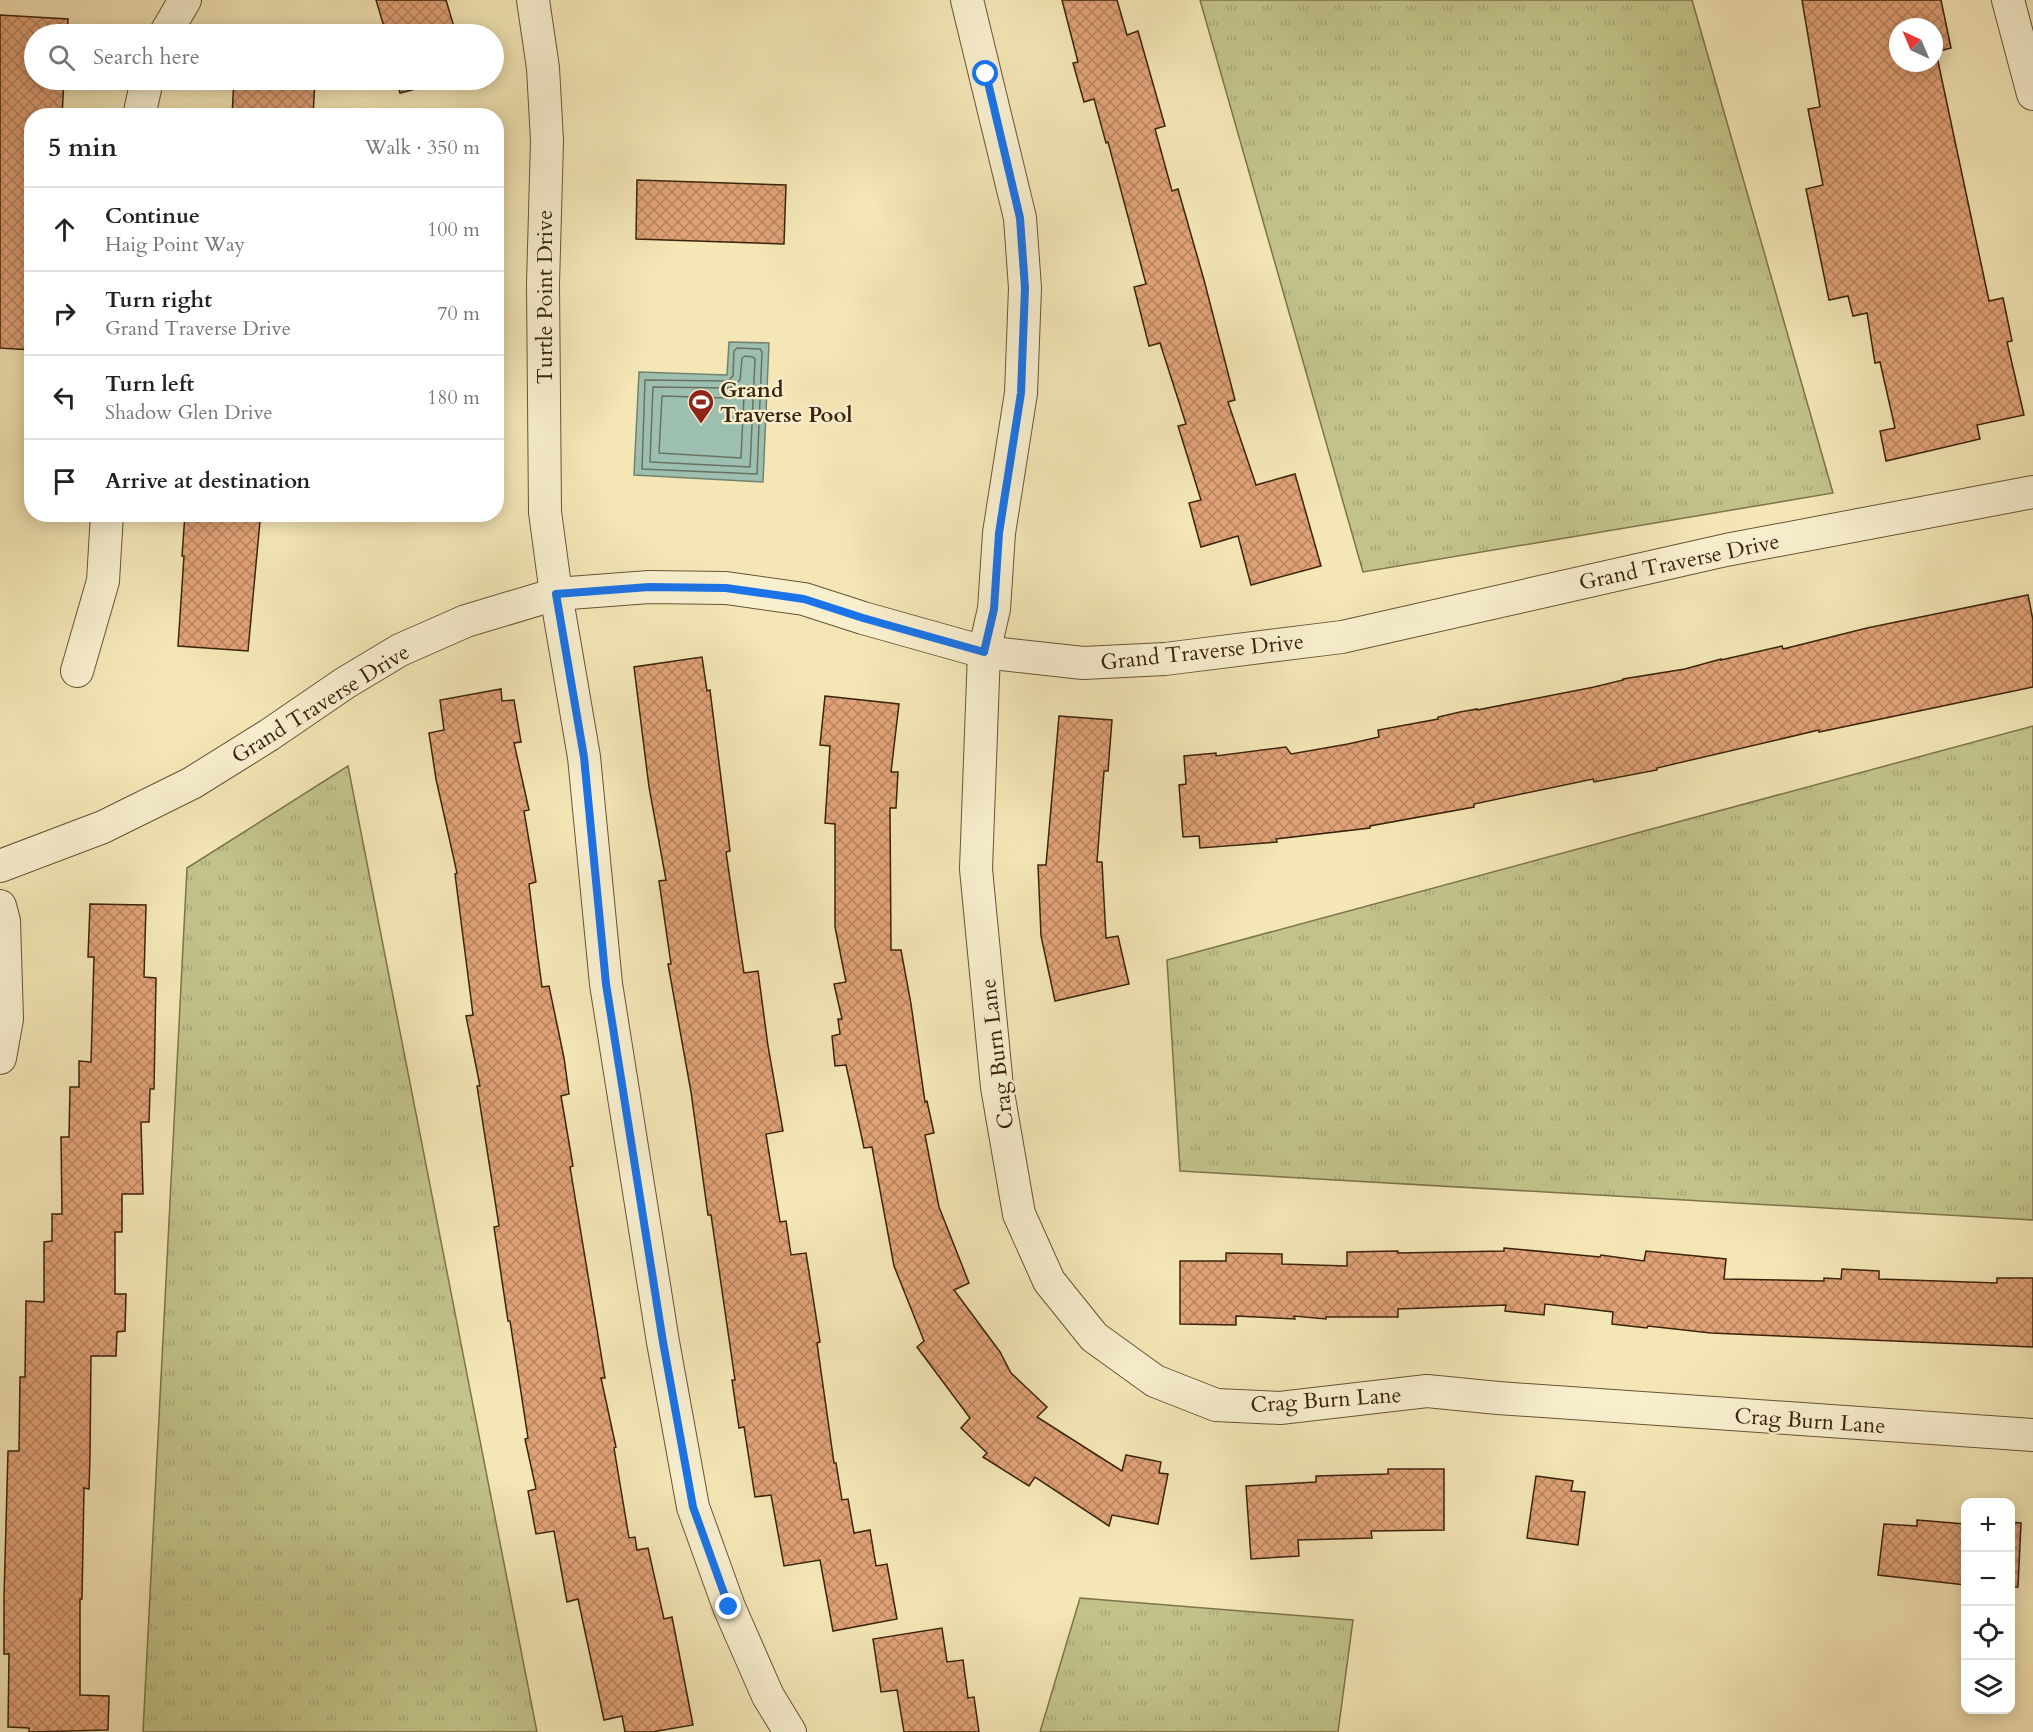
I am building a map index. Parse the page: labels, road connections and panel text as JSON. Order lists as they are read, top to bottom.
{
  "streets": {
    "street": ["Turtle Point Drive", "Grand Traverse Drive", "Crag Burn Lane"]
  },
  "crossings": [
    ["Turtle Point Drive", "Grand Traverse Drive"],
    ["Grand Traverse Drive", "Crag Burn Lane"]
  ],
  "places": {
    "sports": ["Grand Traverse Pool"]
  },
  "north": "top left",
  "page": {
    "search": "Search here",
    "heading": ["5 min", "Walk · 350 m"],
    "list": [
      ["Continue", "Haig Point Way", "100 m"],
      ["Turn right", "Grand Traverse Drive", "70 m"],
      ["Turn left", "Shadow Glen Drive", "180 m"],
      "Arrive at destination"
    ],
    "map_buttons": ["+", "−"]
  }
}
